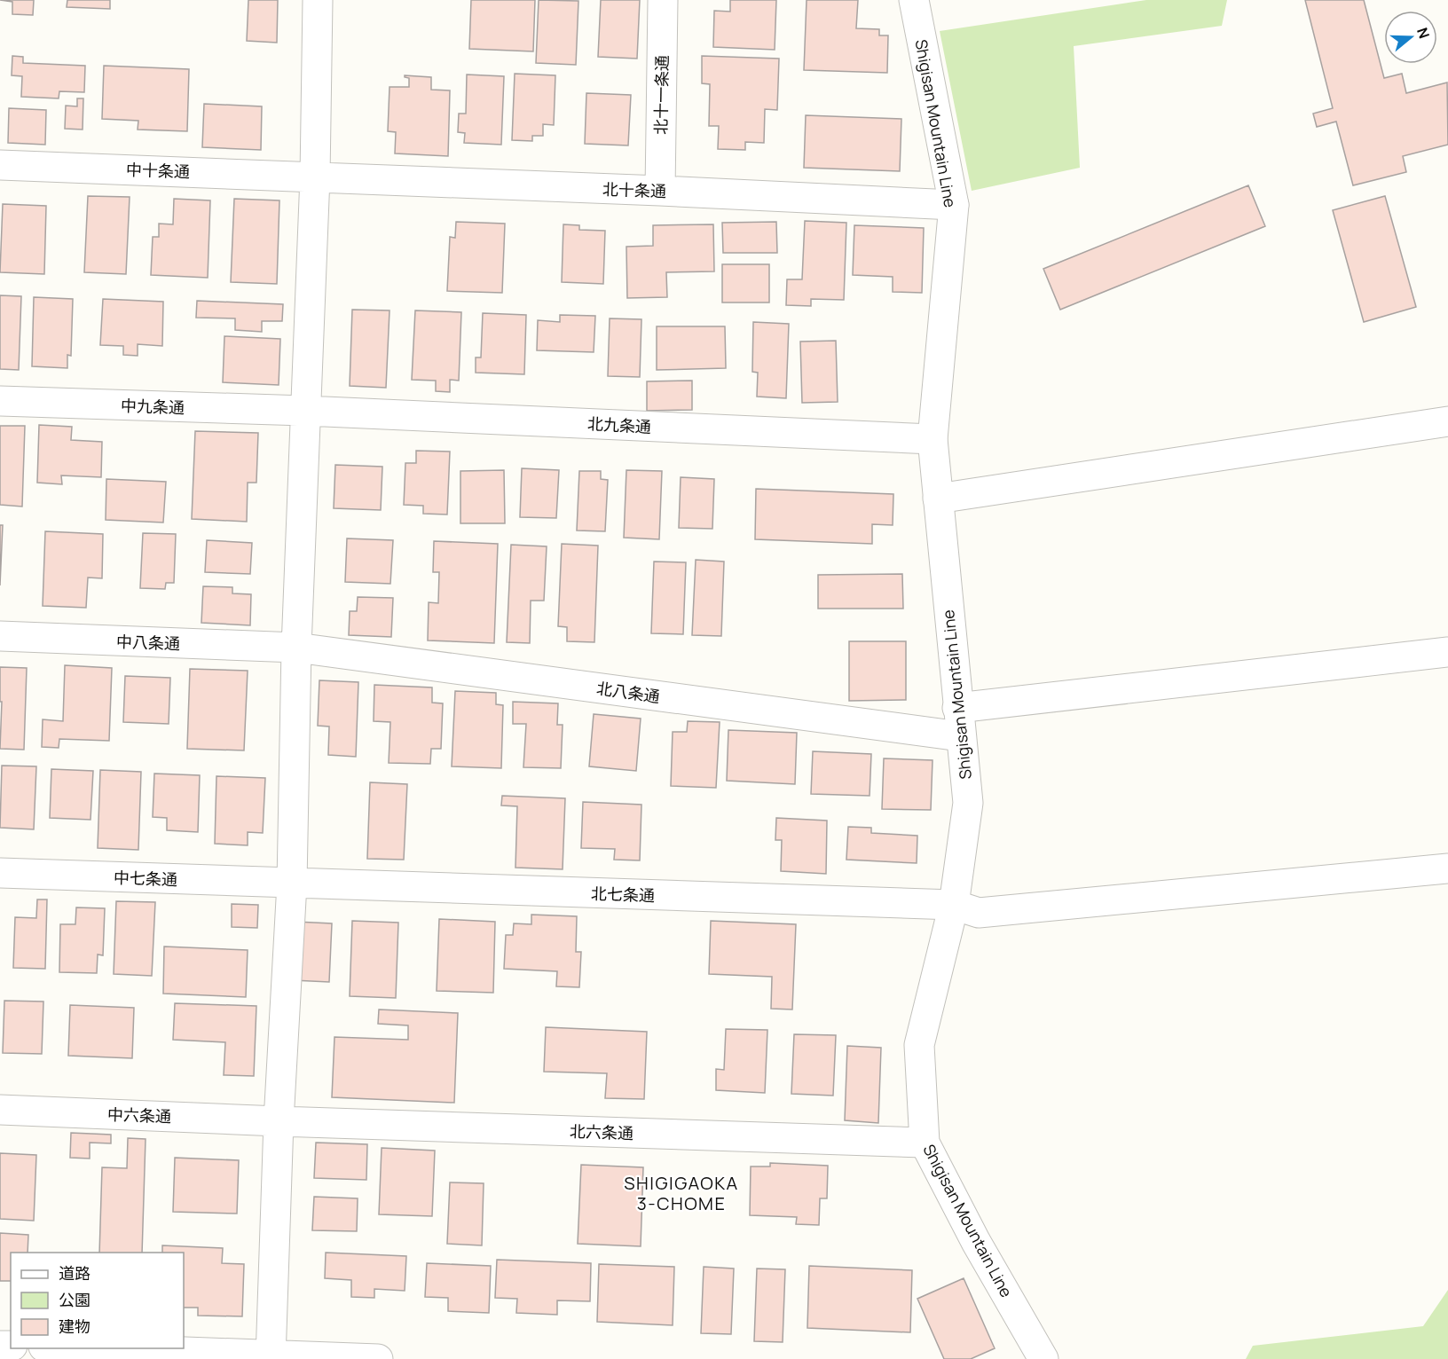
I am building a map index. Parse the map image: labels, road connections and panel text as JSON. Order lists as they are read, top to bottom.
{
  "streets": {
    "street": [
      "北十一条通",
      "Shigisan Mountain Line",
      "中十条通",
      "北十条通",
      "中九条通",
      "北九条通",
      "中八条通",
      "北八条通",
      "中七条通",
      "北七条通",
      "中六条通",
      "北六条通"
    ]
  },
  "crossings": [
    ["北十一条通", "北十条通"],
    ["Shigisan Mountain Line", "北十条通"],
    ["Shigisan Mountain Line", "北九条通"],
    ["Shigisan Mountain Line", "北八条通"],
    ["Shigisan Mountain Line", "北七条通"],
    ["Shigisan Mountain Line", "北六条通"],
    ["中十条通", "北十条通"],
    ["中九条通", "北九条通"],
    ["中八条通", "北八条通"],
    ["中七条通", "北七条通"],
    ["中六条通", "北六条通"]
  ],
  "districts": ["SHIGIGAOKA 3-CHOME"],
  "legend": ["道路", "公園", "建物"],
  "north": "right"
}
